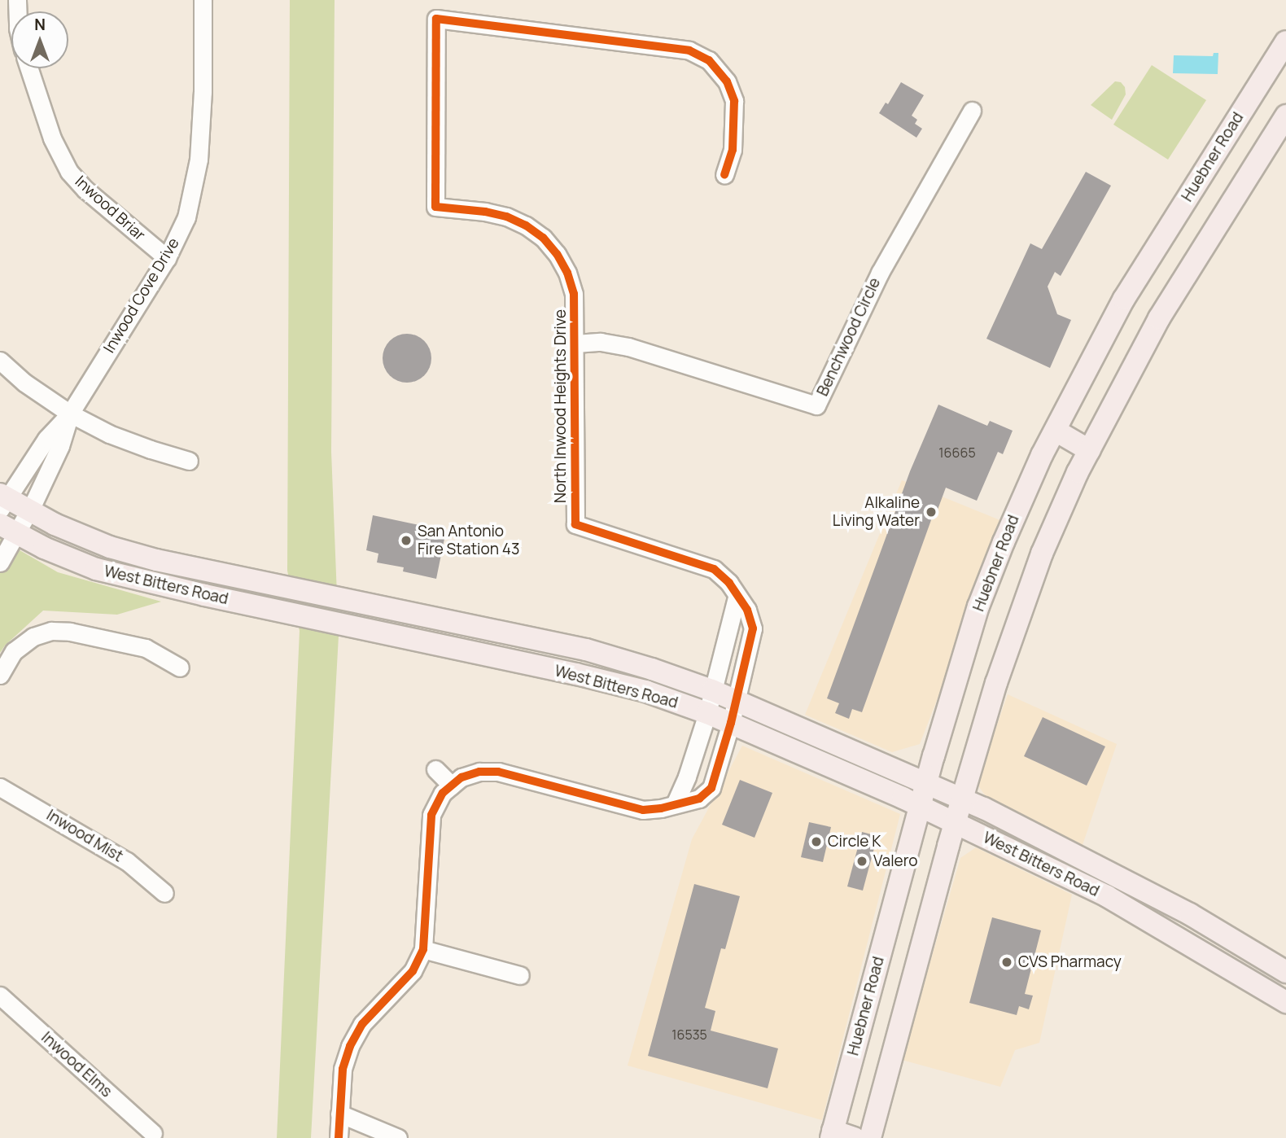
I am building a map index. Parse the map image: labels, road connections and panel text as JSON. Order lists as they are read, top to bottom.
{
  "streets": {
    "main road": ["Huebner Road", "West Bitters Road"],
    "street": [
      "Inwood Briar",
      "Inwood Cove Drive",
      "Benchwood Circle",
      "North Inwood Heights Drive",
      "Inwood Mist",
      "Inwood Elms"
    ]
  },
  "crossings": [
    ["Huebner Road", "West Bitters Road"],
    ["Inwood Briar", "Inwood Cove Drive"],
    ["Inwood Cove Drive", "West Bitters Road"],
    ["Benchwood Circle", "North Inwood Heights Drive"],
    ["North Inwood Heights Drive", "West Bitters Road"]
  ],
  "places": [
    "Alkaline Living Water",
    "San Antonio Fire Station 43",
    "Circle K",
    "Valero",
    "CVS Pharmacy"
  ],
  "house_numbers": ["16665", "16535"],
  "north": "top"
}
